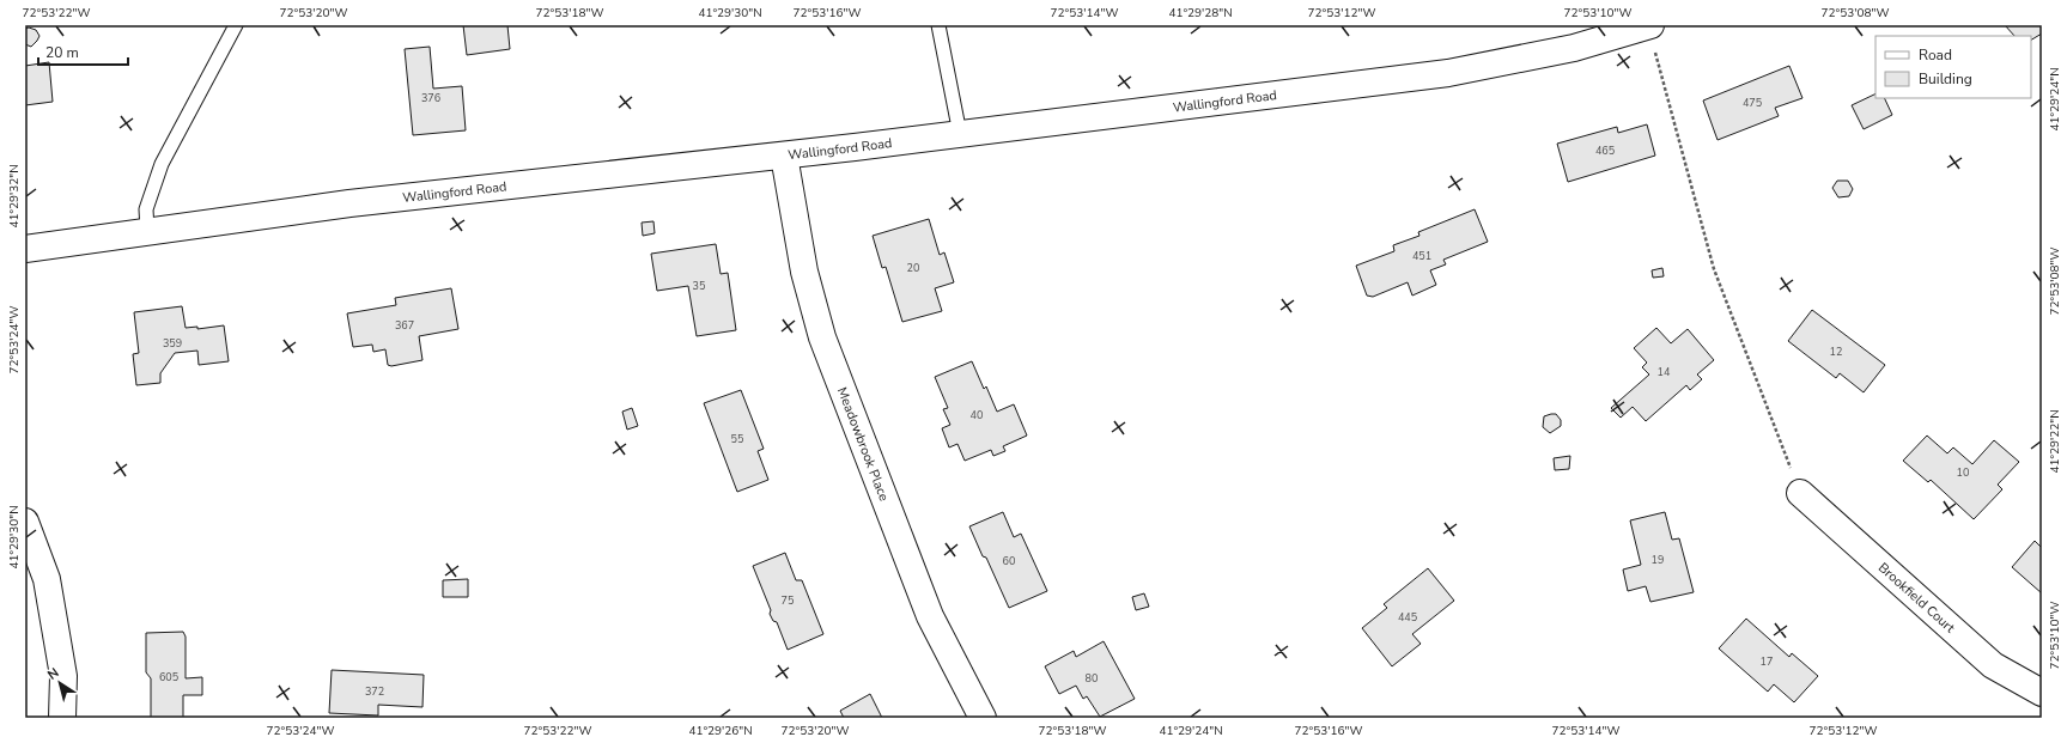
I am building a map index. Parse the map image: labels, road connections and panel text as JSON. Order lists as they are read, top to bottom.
{
  "streets": {
    "street": ["Wallingford Road", "Meadowbrook Place", "Brookfield Court"]
  },
  "crossings": [
    ["Wallingford Road", "Meadowbrook Place"]
  ],
  "house_numbers": [
    "376",
    "475",
    "465",
    "451",
    "20",
    "35",
    "367",
    "359",
    "12",
    "14",
    "40",
    "55",
    "10",
    "19",
    "60",
    "75",
    "445",
    "17",
    "605",
    "80",
    "372"
  ],
  "legend": ["Road", "Building"],
  "scale_bar": "20 m",
  "north": "top left",
  "coordinates": [
    "72°53'22\"W",
    "72°53'20\"W",
    "72°53'18\"W",
    "41°29'30\"N",
    "72°53'16\"W",
    "72°53'14\"W",
    "41°29'28\"N",
    "72°53'12\"W",
    "72°53'10\"W",
    "72°53'08\"W",
    "41°29'24\"N",
    "41°29'32\"N",
    "72°53'24\"W",
    "41°29'22\"N",
    "41°29'26\"N"
  ]
}
